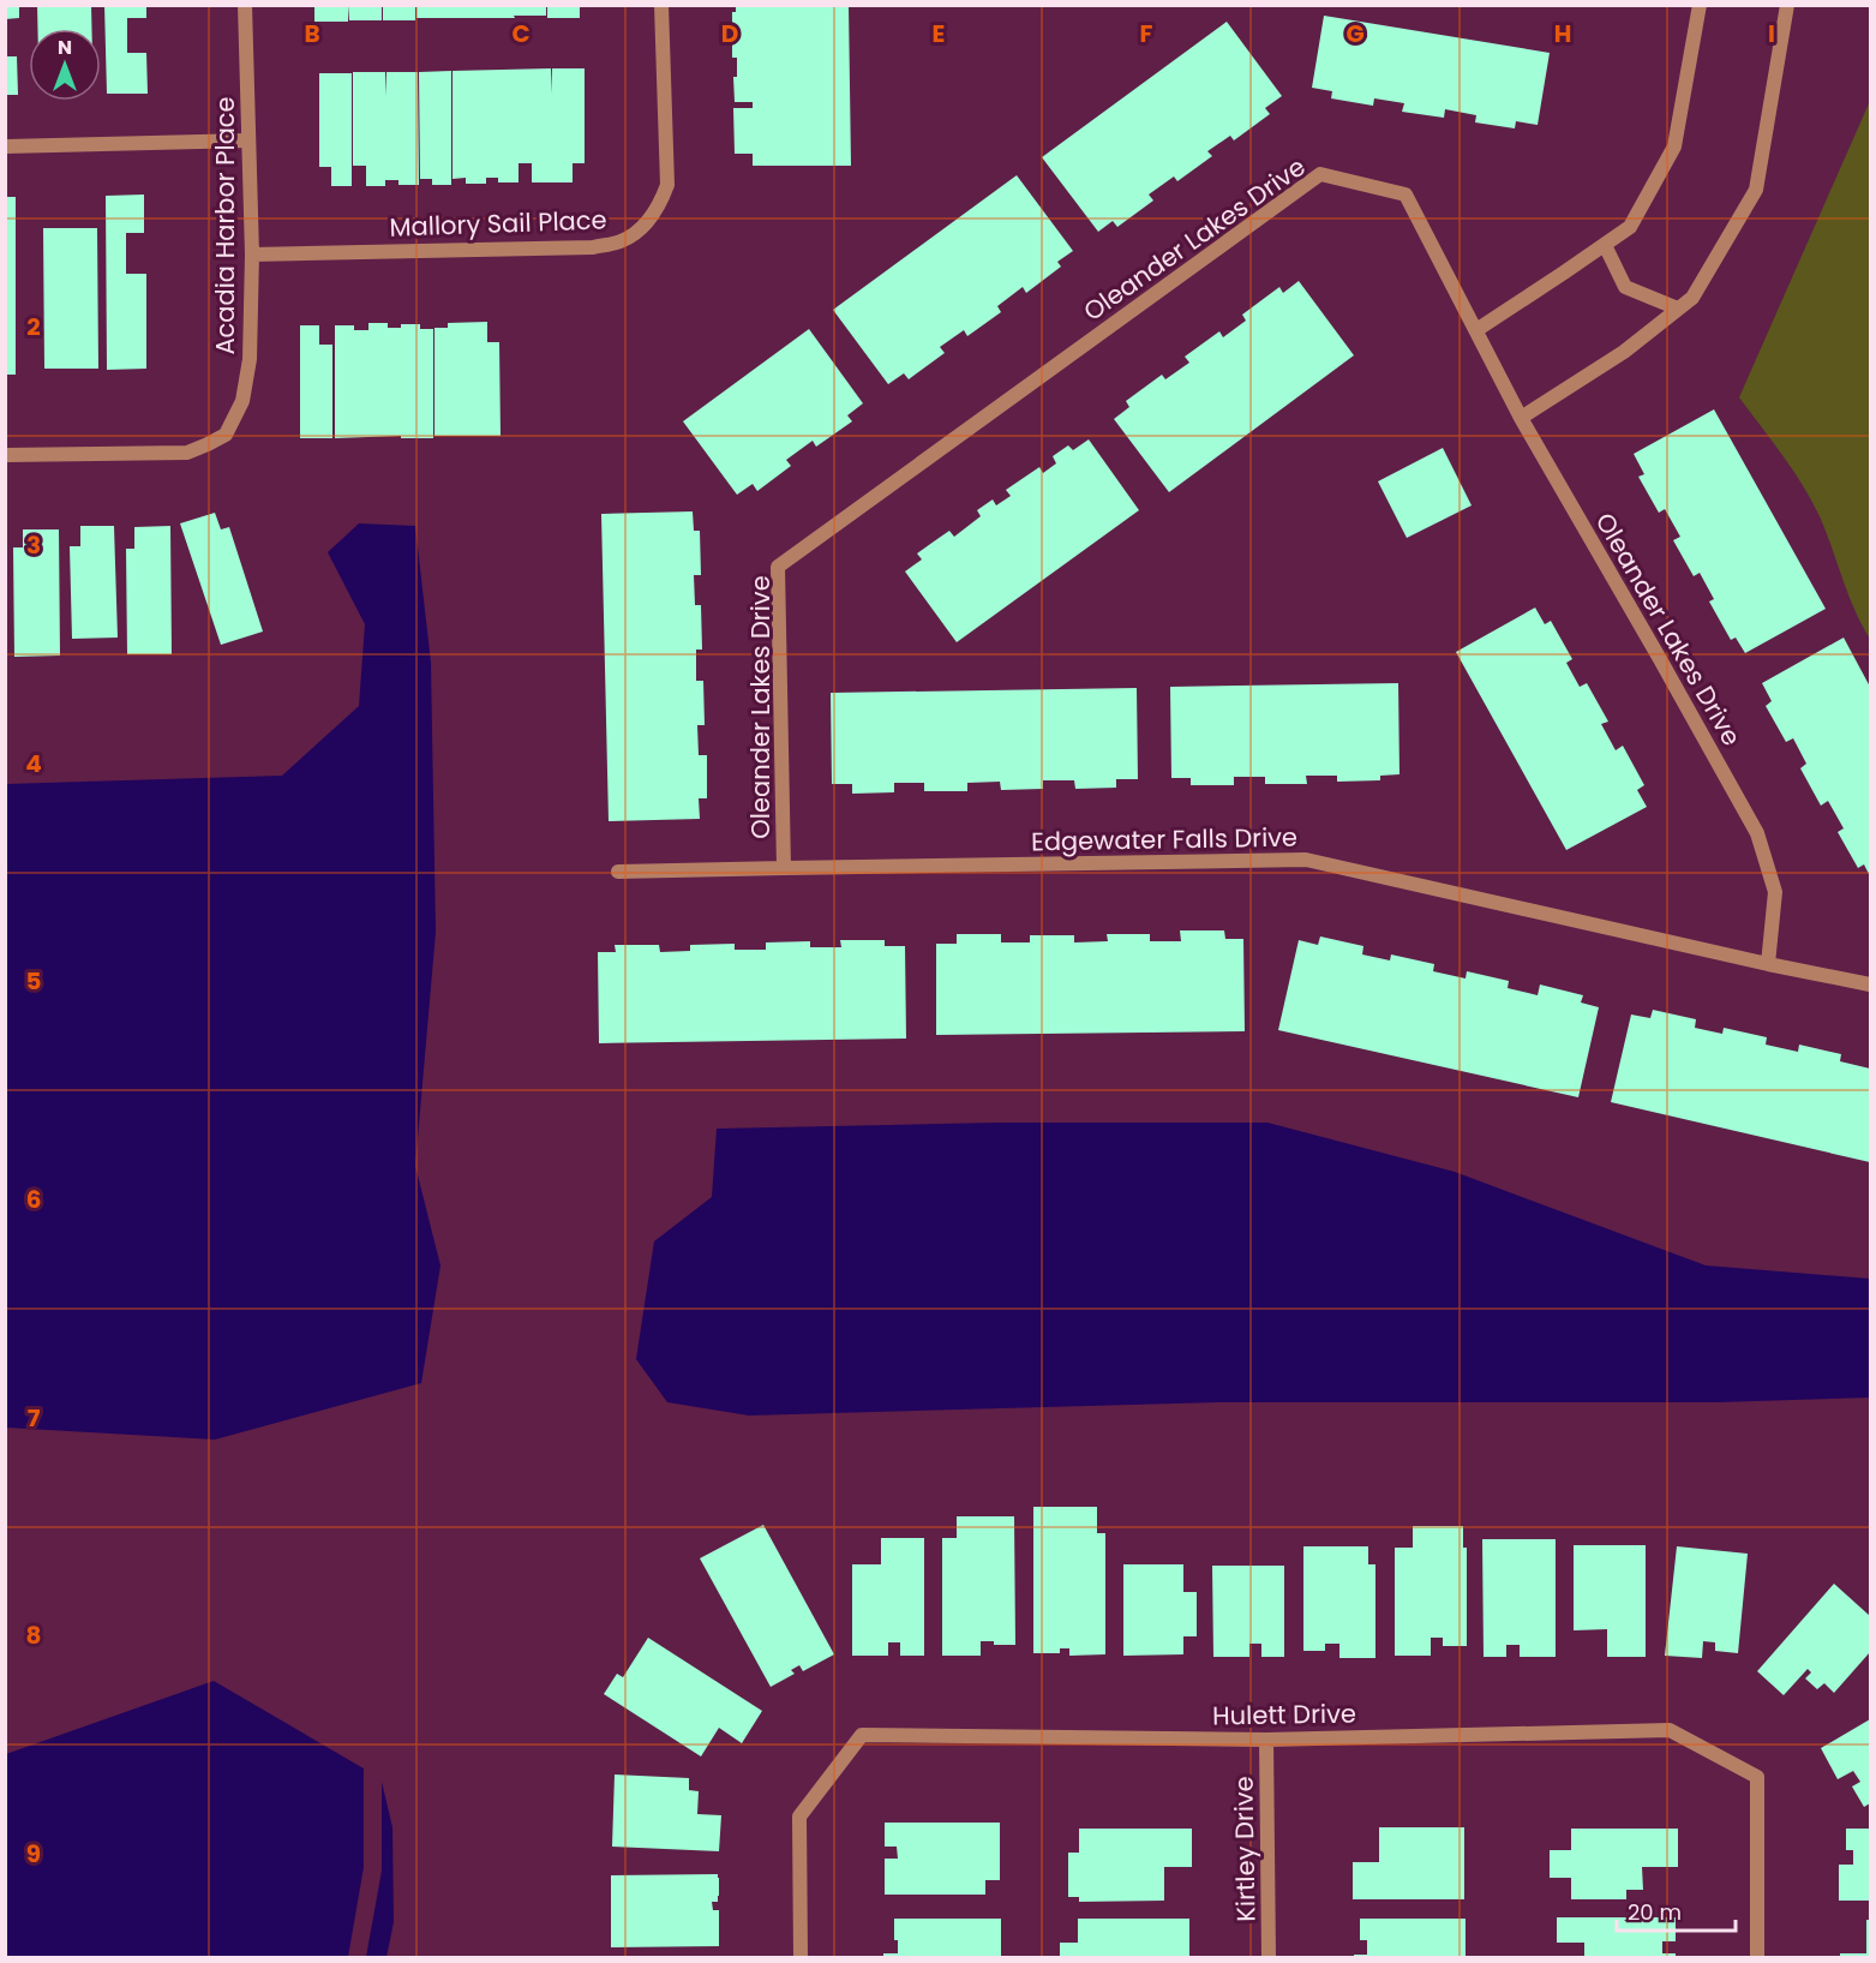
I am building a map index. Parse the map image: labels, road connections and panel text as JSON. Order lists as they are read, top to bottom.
{
  "streets": {
    "street": [
      "Mallory Sail Place",
      "Acadia Harbor Place",
      "Oleander Lakes Drive",
      "Edgewater Falls Drive",
      "Hulett Drive",
      "Kirtley Drive"
    ]
  },
  "crossings": [
    ["Mallory Sail Place", "Acadia Harbor Place"],
    ["Oleander Lakes Drive", "Edgewater Falls Drive"],
    ["Hulett Drive", "Kirtley Drive"]
  ],
  "scale_bar": "20 m",
  "north": "top",
  "grid": {
    "columns": [
      "B",
      "C",
      "D",
      "E",
      "F",
      "G",
      "H",
      "I"
    ],
    "rows": [
      "2",
      "3",
      "4",
      "5",
      "6",
      "7",
      "8",
      "9"
    ]
  }
}
